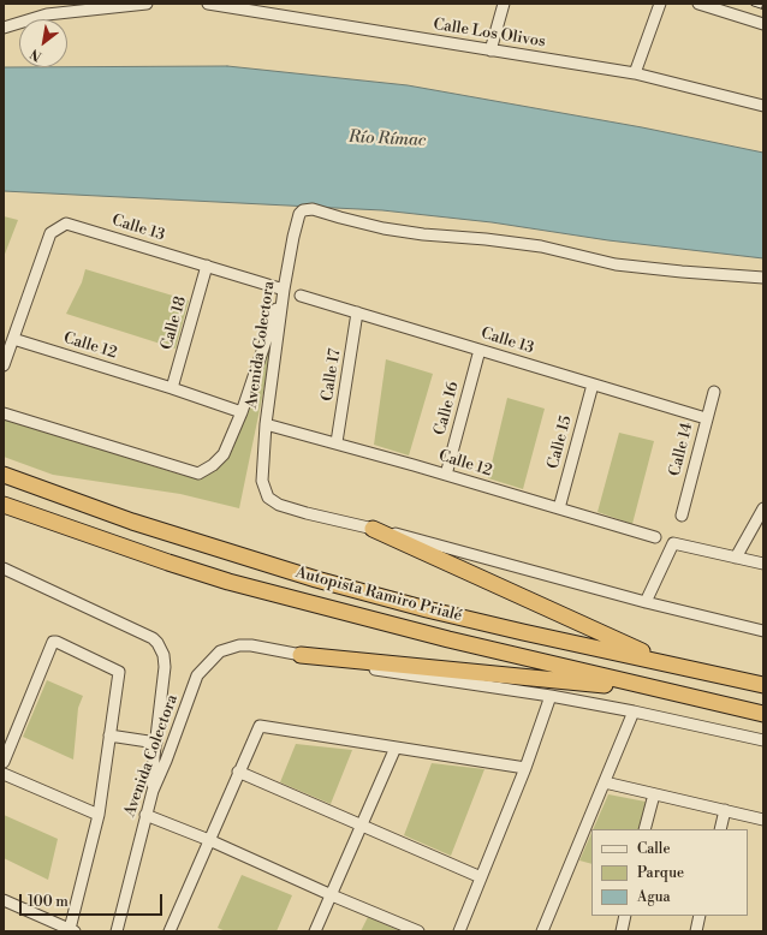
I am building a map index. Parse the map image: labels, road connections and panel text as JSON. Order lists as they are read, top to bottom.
{
  "streets": {
    "highway": ["Autopista Ramiro Prialé"],
    "street": [
      "Calle Los Olivos",
      "Calle 13",
      "Calle 18",
      "Avenida Colectora",
      "Calle 12",
      "Calle 17",
      "Calle 16",
      "Calle 15",
      "Calle 14"
    ]
  },
  "crossings": [
    ["Calle 13", "Calle 18"],
    ["Calle 13", "Avenida Colectora"],
    ["Calle 13", "Calle 12"],
    ["Calle 13", "Calle 17"],
    ["Calle 13", "Calle 16"],
    ["Calle 13", "Calle 15"],
    ["Calle 13", "Calle 14"],
    ["Calle 18", "Calle 12"],
    ["Avenida Colectora", "Calle 12"],
    ["Calle 12", "Calle 17"],
    ["Calle 12", "Calle 16"],
    ["Calle 12", "Calle 15"]
  ],
  "water": ["Río Rímac"],
  "legend": ["Calle", "Parque", "Agua"],
  "scale_bar": "100 m",
  "north": "bottom left"
}
